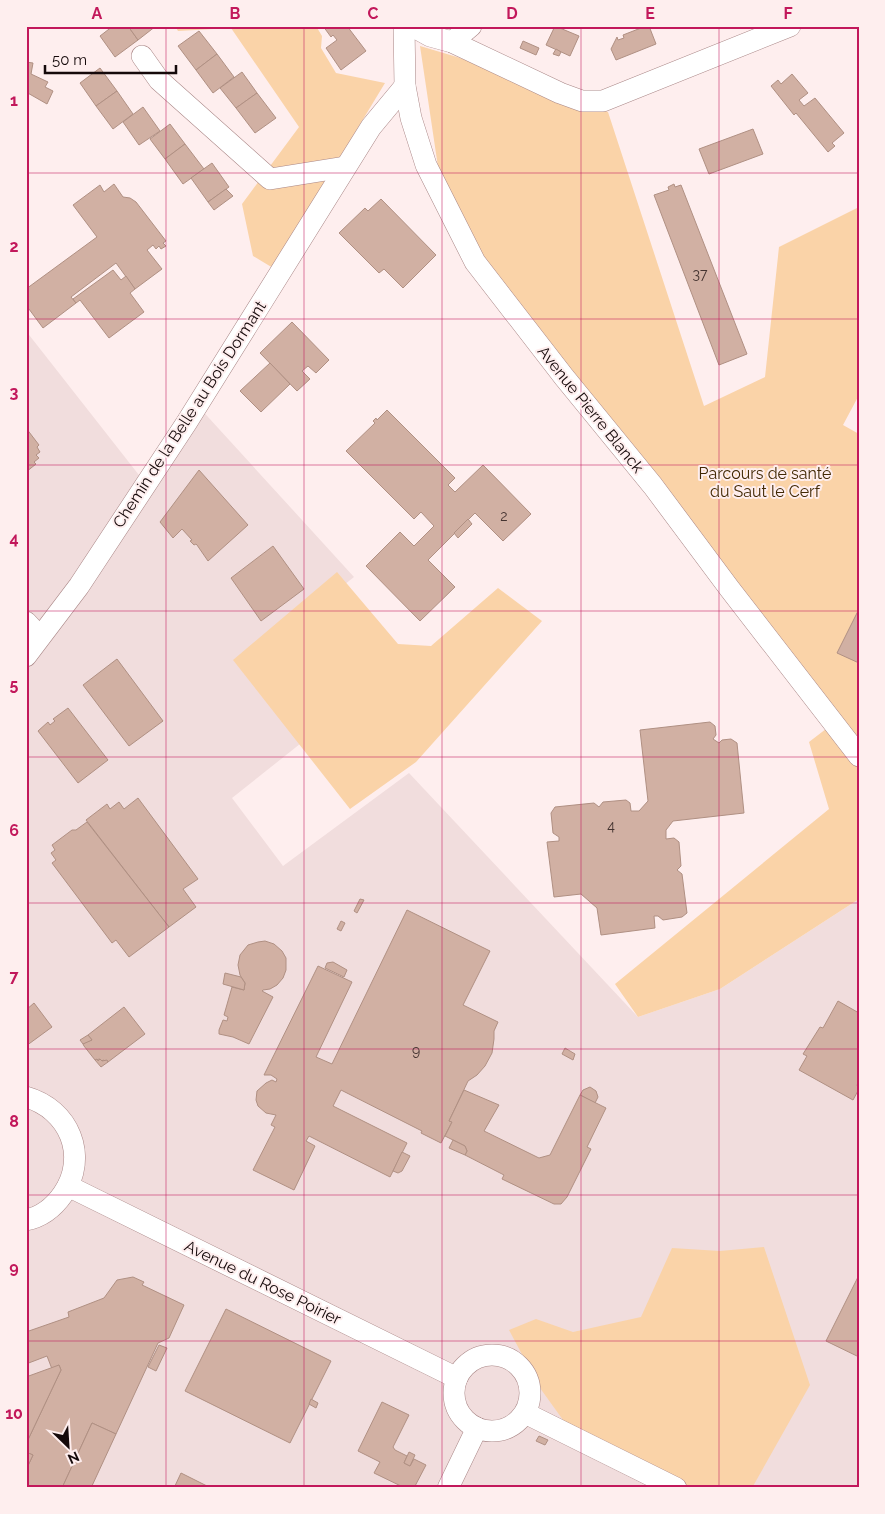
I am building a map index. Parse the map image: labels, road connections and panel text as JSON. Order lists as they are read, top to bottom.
{
  "streets": {
    "street": ["Avenue Pierre Blanck", "Chemin de la Belle au Bois Dormant", "Avenue du Rose Poirier"]
  },
  "crossings": [
    ["Avenue Pierre Blanck", "Chemin de la Belle au Bois Dormant"]
  ],
  "parks": ["Parcours de santé du Saut le Cerf"],
  "house_numbers": [
    "37",
    "2",
    "4",
    "9"
  ],
  "scale_bar": "50 m",
  "north": "bottom right",
  "grid": {
    "columns": [
      "A",
      "B",
      "C",
      "D",
      "E",
      "F"
    ],
    "rows": [
      "1",
      "2",
      "3",
      "4",
      "5",
      "6",
      "7",
      "8",
      "9",
      "10"
    ]
  }
}
